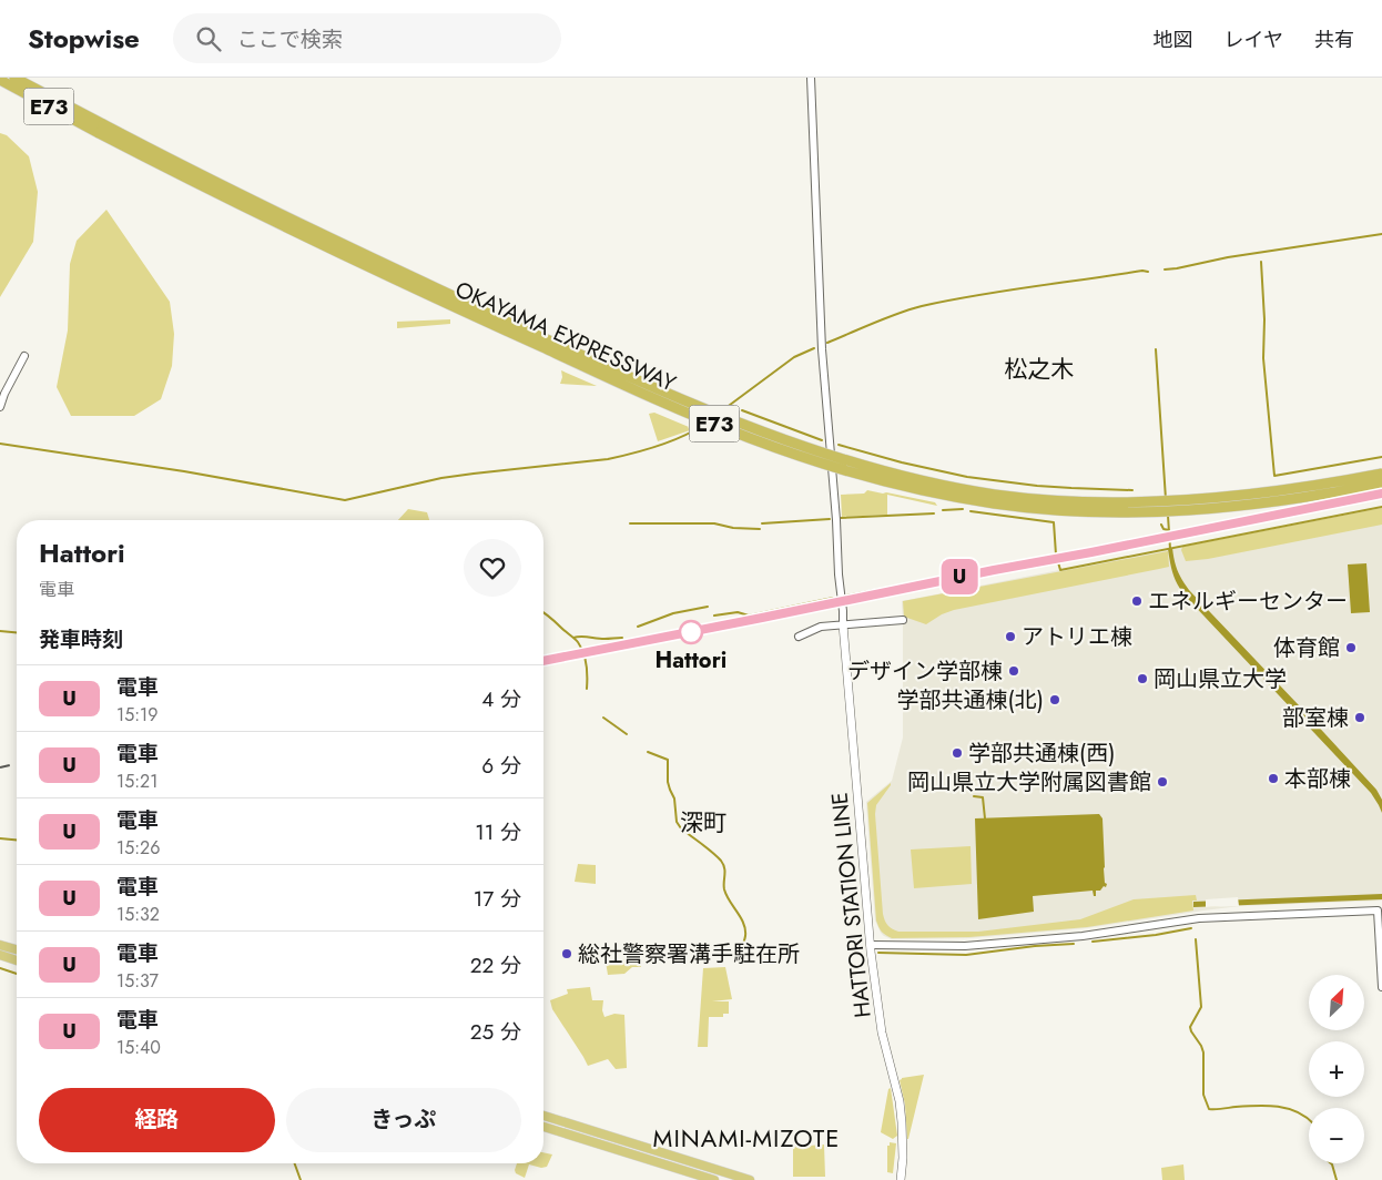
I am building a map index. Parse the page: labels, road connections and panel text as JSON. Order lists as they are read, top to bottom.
{
  "streets": {
    "highway": ["E73", "OKAYAMA EXPRESSWAY"],
    "main road": ["HATTORI STATION LINE"]
  },
  "districts": ["松之木", "深町", "MINAMI-MIZOTE"],
  "places": [
    "エネルギーセンター",
    "Hattori",
    "アトリエ棟",
    "体育館",
    "デザイン学部棟",
    "岡山県立大学",
    "学部共通棟(北)",
    "部室棟",
    "学部共通棟(西)",
    "本部棟",
    "岡山県立大学附属図書館",
    "総社警察署溝手駐在所"
  ],
  "north": "top right",
  "page": {
    "header": "Stopwise",
    "search": "ここで検索",
    "nav": ["地図", "レイヤ", "共有"],
    "on_map": "U",
    "heading": [
      ["Hattori", "電車"],
      "発車時刻"
    ],
    "list": [
      {
        "mark": "U",
        "name": "電車",
        "note": "15:19",
        "value": "4 分"
      },
      {
        "mark": "U",
        "name": "電車",
        "note": "15:21",
        "value": "6 分"
      },
      {
        "mark": "U",
        "name": "電車",
        "note": "15:26",
        "value": "11 分"
      },
      {
        "mark": "U",
        "name": "電車",
        "note": "15:32",
        "value": "17 分"
      },
      {
        "mark": "U",
        "name": "電車",
        "note": "15:37",
        "value": "22 分"
      },
      {
        "mark": "U",
        "name": "電車",
        "note": "15:40",
        "value": "25 分"
      }
    ],
    "map_buttons": ["+", "−"],
    "buttons": ["経路", "きっぷ"]
  }
}
